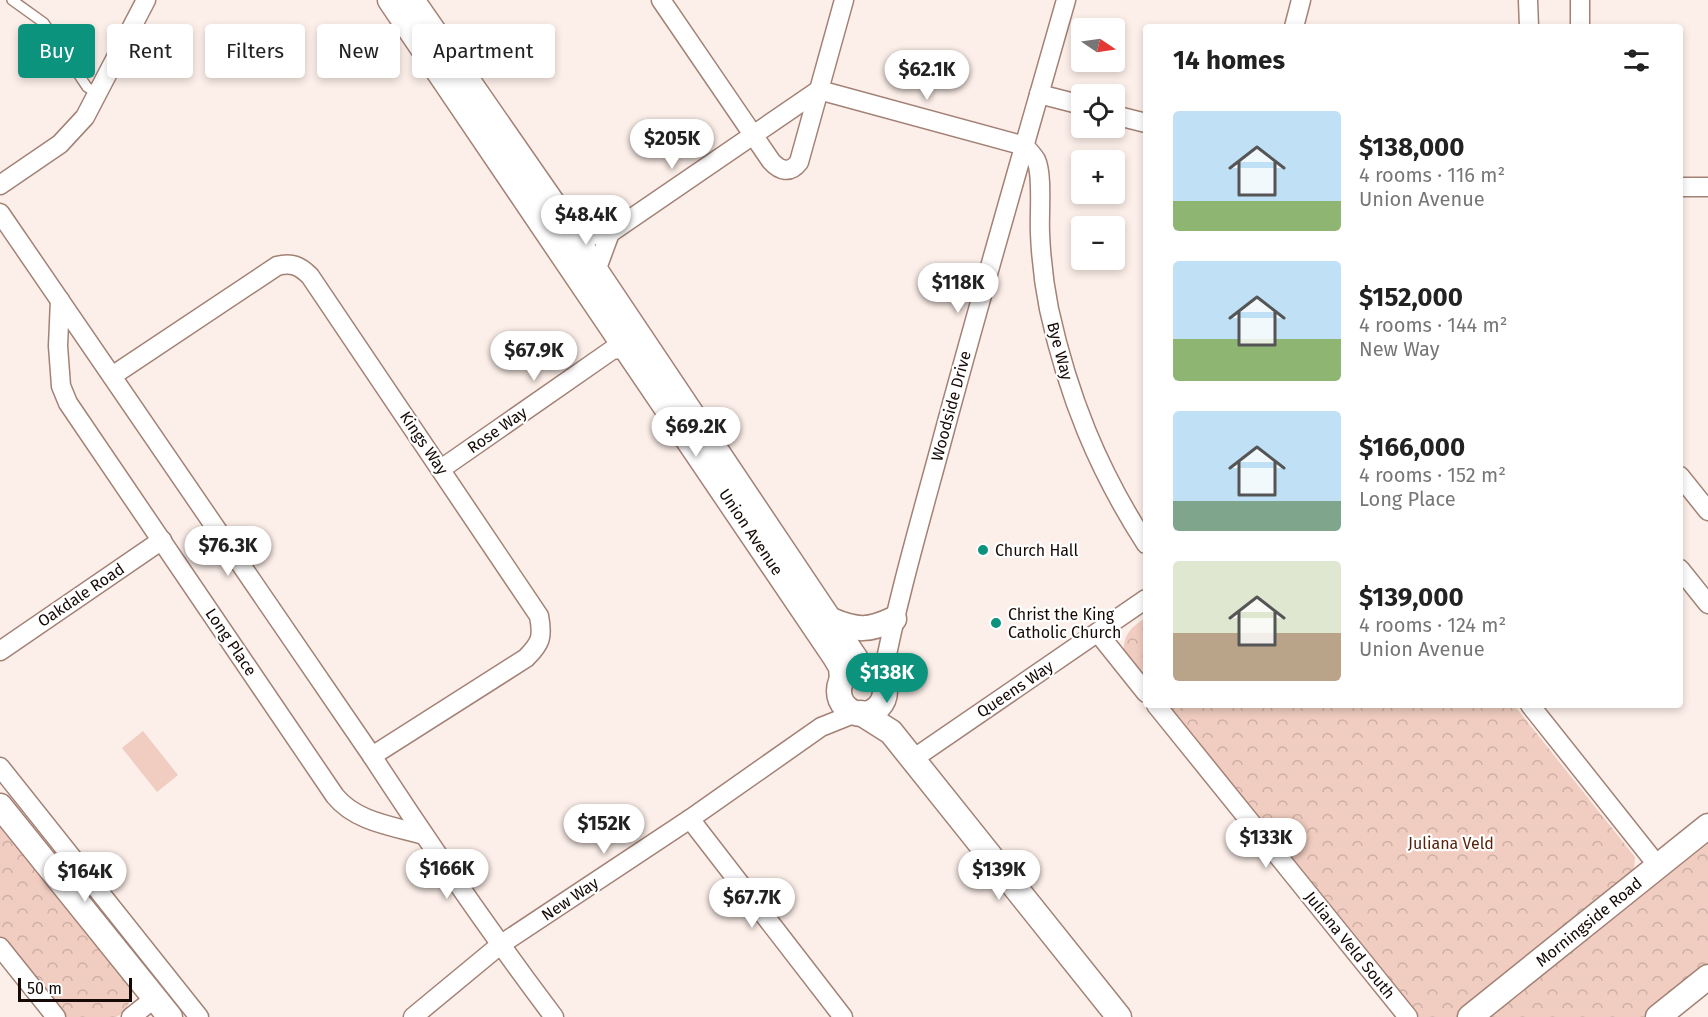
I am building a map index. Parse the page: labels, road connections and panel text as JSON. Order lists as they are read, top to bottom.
{
  "streets": {
    "street": [
      "Bye Way",
      "Woodside Drive",
      "Rose Way",
      "Kings Way",
      "Union Avenue",
      "Oakdale Road",
      "Long Place",
      "Queens Way",
      "New Way",
      "Morningside Road",
      "Juliana Veld South"
    ]
  },
  "crossings": [
    ["Bye Way", "Woodside Drive"],
    ["Woodside Drive", "Union Avenue"],
    ["Woodside Drive", "New Way"],
    ["Rose Way", "Kings Way"],
    ["Rose Way", "Union Avenue"],
    ["Union Avenue", "Queens Way"],
    ["Union Avenue", "New Way"],
    ["Oakdale Road", "Long Place"]
  ],
  "parks": ["Juliana Veld"],
  "places": ["Church Hall", "Christ the King Catholic Church"],
  "scale_bar": "50 m",
  "north": "right",
  "page": {
    "map_buttons": ["+", "−"],
    "chip": [
      "Buy",
      "Rent",
      "Filters",
      "New",
      "Apartment"
    ],
    "heading": "14 homes",
    "price": [
      "$62.1K",
      "$205K",
      "$48.4K",
      "$118K",
      "$67.9K",
      "$69.2K",
      "$76.3K",
      "$138K",
      "$152K",
      "$133K",
      "$166K",
      "$139K",
      "$164K",
      "$67.7K"
    ],
    "list": [
      {
        "name": "$138,000",
        "note": "4 rooms · 116 m² · Union Avenue"
      },
      {
        "name": "$152,000",
        "note": "4 rooms · 144 m² · New Way"
      },
      {
        "name": "$166,000",
        "note": "4 rooms · 152 m² · Long Place"
      },
      {
        "name": "$139,000",
        "note": "4 rooms · 124 m² · Union Avenue"
      }
    ],
    "scale": "50 m"
  }
}
